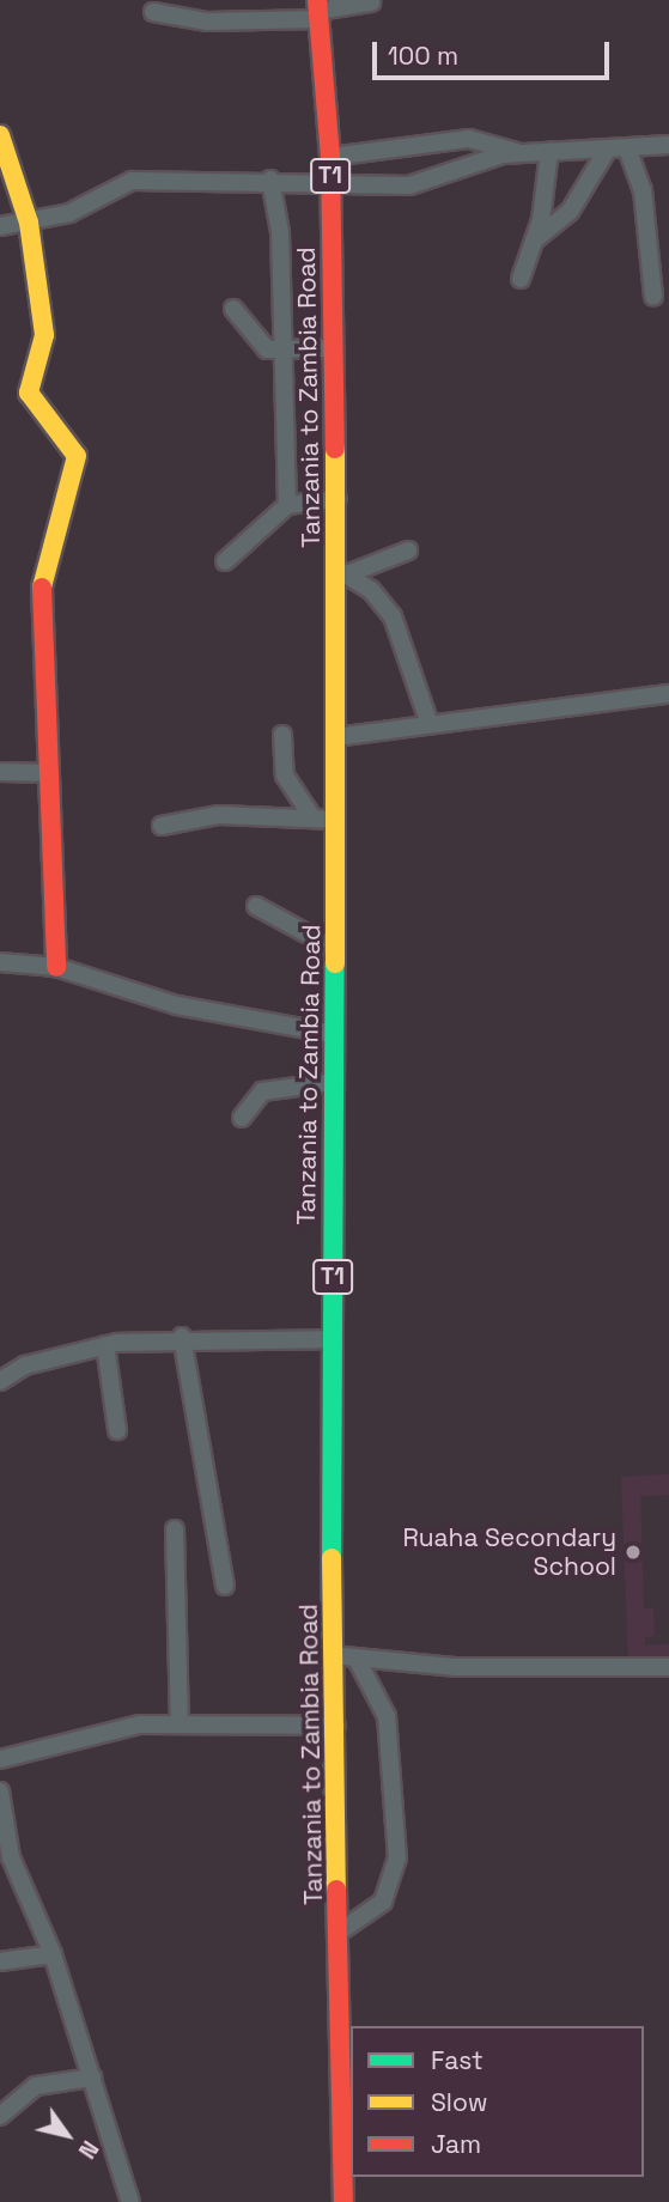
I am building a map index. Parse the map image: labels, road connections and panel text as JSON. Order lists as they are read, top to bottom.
{
  "streets": {
    "main road": ["T1", "Tanzania to Zambia Road"]
  },
  "places": ["Ruaha Secondary School"],
  "legend": ["Fast", "Slow", "Jam"],
  "scale_bar": "100 m",
  "north": "bottom right"
}
